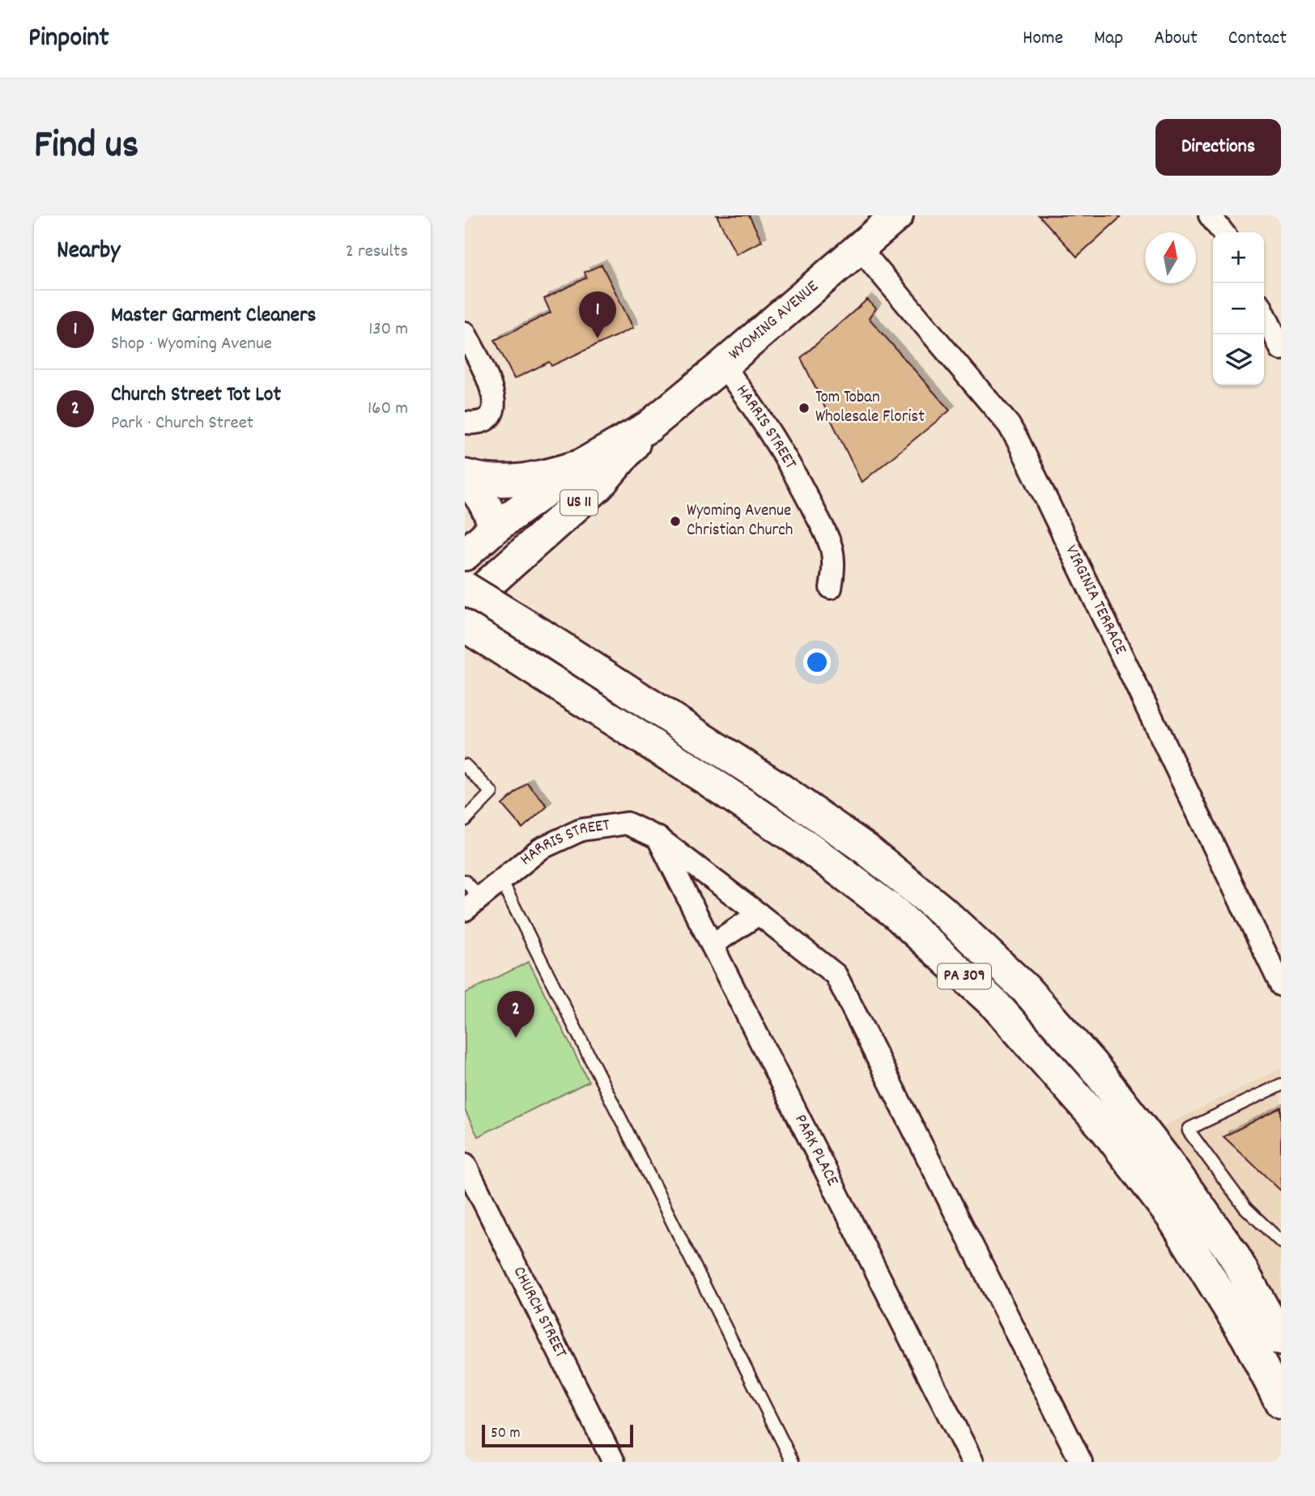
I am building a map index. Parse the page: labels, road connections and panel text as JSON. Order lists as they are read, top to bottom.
{
  "streets": {
    "main road": ["WYOMING AVENUE", "US 11", "PA 309"],
    "street": [
      "HARRIS STREET",
      "VIRGINIA TERRACE",
      "PARK PLACE",
      "CHURCH STREET"
    ]
  },
  "crossings": [
    ["WYOMING AVENUE", "HARRIS STREET"],
    ["WYOMING AVENUE", "VIRGINIA TERRACE"],
    ["HARRIS STREET", "PARK PLACE"]
  ],
  "places": ["Tom Toban Wholesale Florist", "Wyoming Avenue Christian Church"],
  "scale_bar": "50 m",
  "north": "top",
  "page": {
    "header": "Pinpoint",
    "nav": [
      "Home",
      "Map",
      "About",
      "Contact"
    ],
    "title": "Find us",
    "buttons": "Directions",
    "heading": ["Nearby", "2 results"],
    "map_buttons": ["+", "−"],
    "list": [
      {
        "mark": "1",
        "name": "Master Garment Cleaners",
        "note": "Shop · Wyoming Avenue",
        "value": "130 m"
      },
      {
        "mark": "2",
        "name": "Church Street Tot Lot",
        "note": "Park · Church Street",
        "value": "160 m"
      }
    ],
    "pins": ["1", "2"],
    "scale": "50 m"
  }
}
